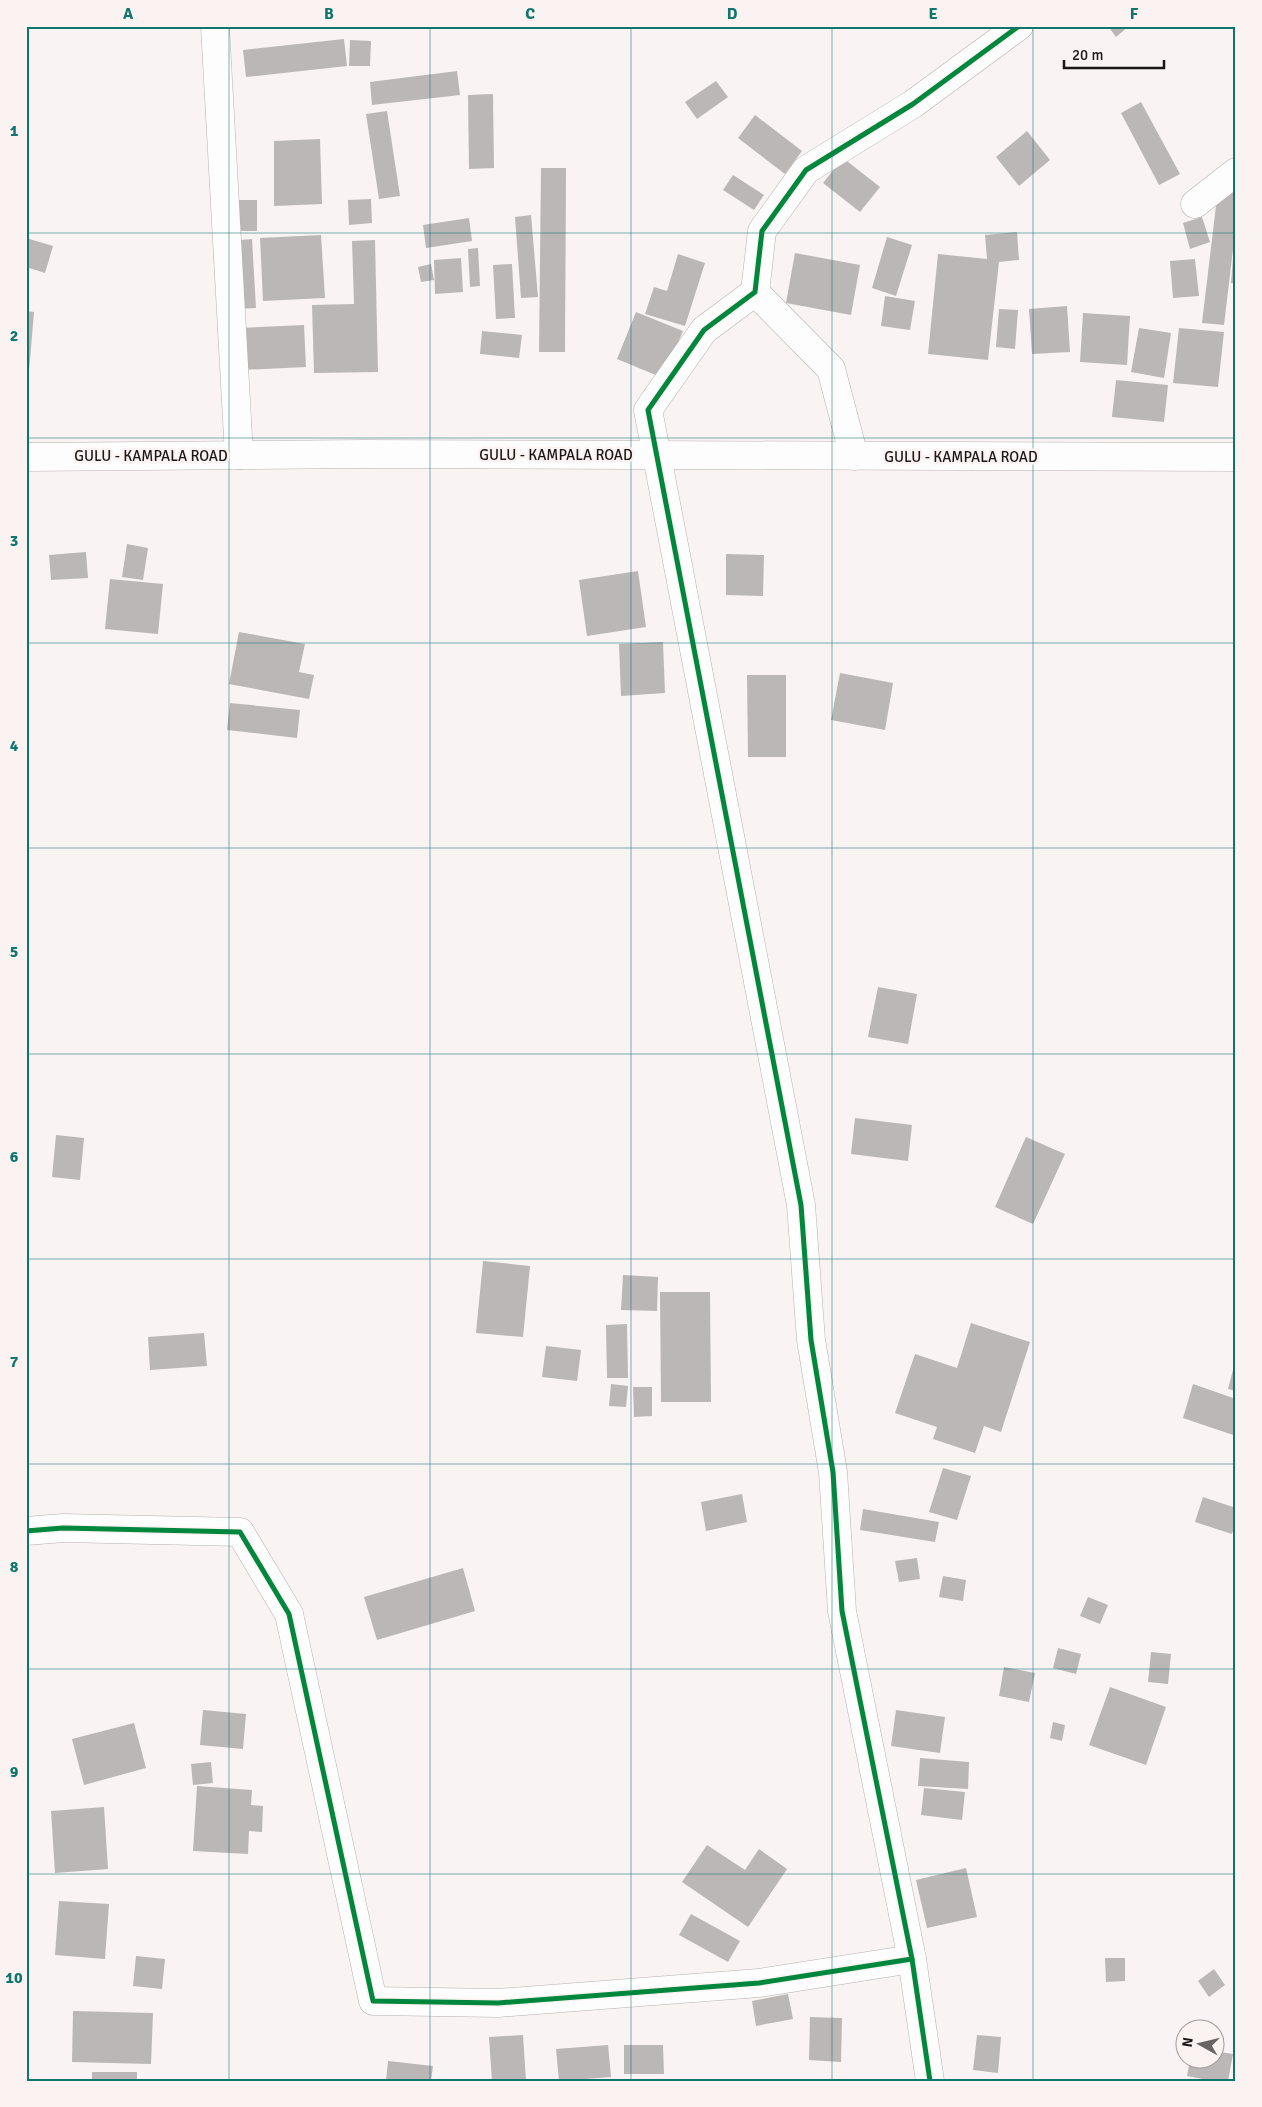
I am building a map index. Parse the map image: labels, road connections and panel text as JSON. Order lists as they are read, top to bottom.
{
  "streets": {
    "street": ["GULU - KAMPALA ROAD"]
  },
  "scale_bar": "20 m",
  "north": "left",
  "grid": {
    "columns": [
      "A",
      "B",
      "C",
      "D",
      "E",
      "F"
    ],
    "rows": [
      "1",
      "2",
      "3",
      "4",
      "5",
      "6",
      "7",
      "8",
      "9",
      "10"
    ]
  }
}
